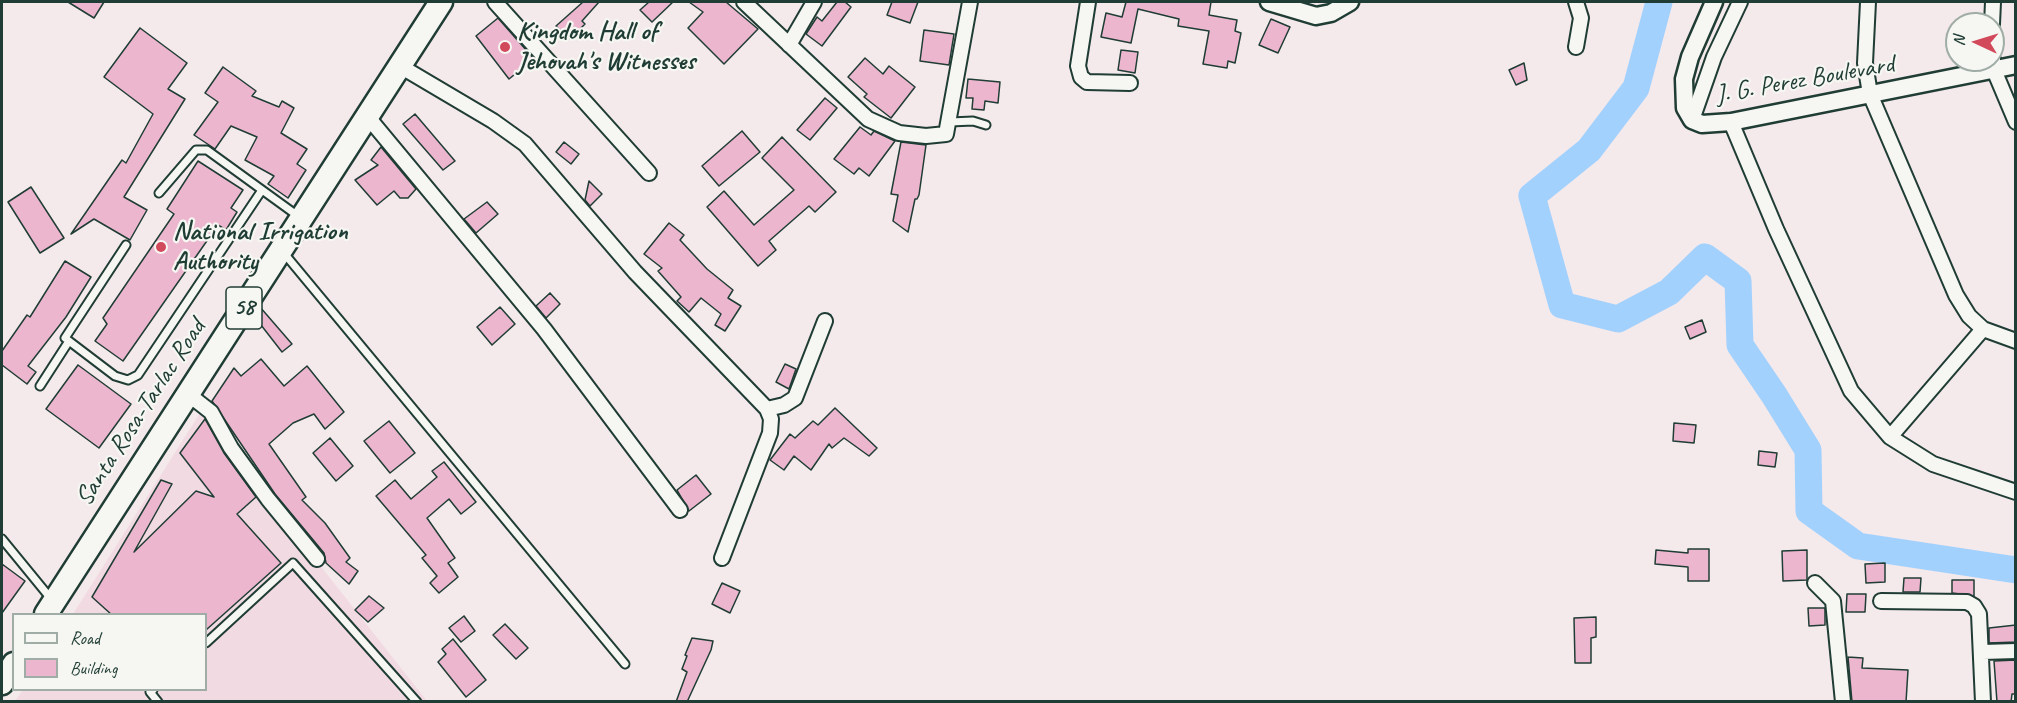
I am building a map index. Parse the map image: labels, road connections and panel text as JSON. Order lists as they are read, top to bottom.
{
  "streets": {
    "highway": ["58", "Santa Rosa-Tarlac Road"],
    "street": ["J. G. Perez Boulevard"]
  },
  "places": ["Kingdom Hall of Jehovah's Witnesses", "National Irrigation Authority"],
  "legend": ["Road", "Building"],
  "north": "left"
}
